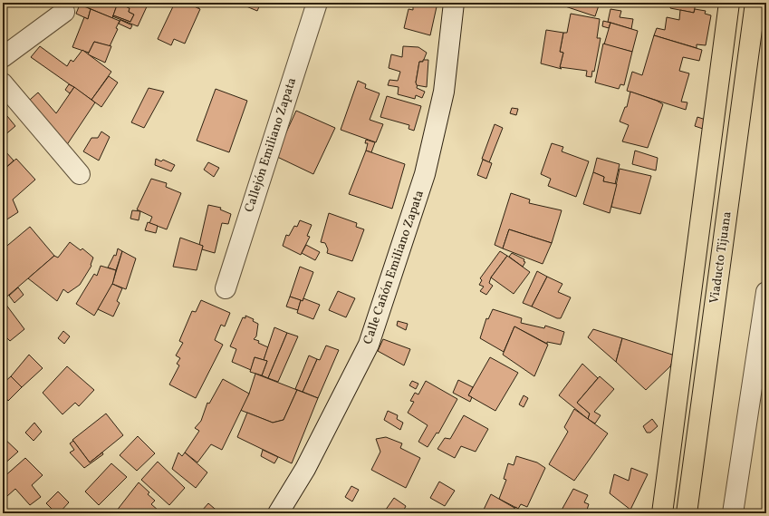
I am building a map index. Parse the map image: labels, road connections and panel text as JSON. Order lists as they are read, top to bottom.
{
  "streets": {
    "highway": ["Viaducto Tijuana"],
    "street": ["Callejón Emiliano Zapata", "Calle Cañón Emiliano Zapata"]
  }
}
